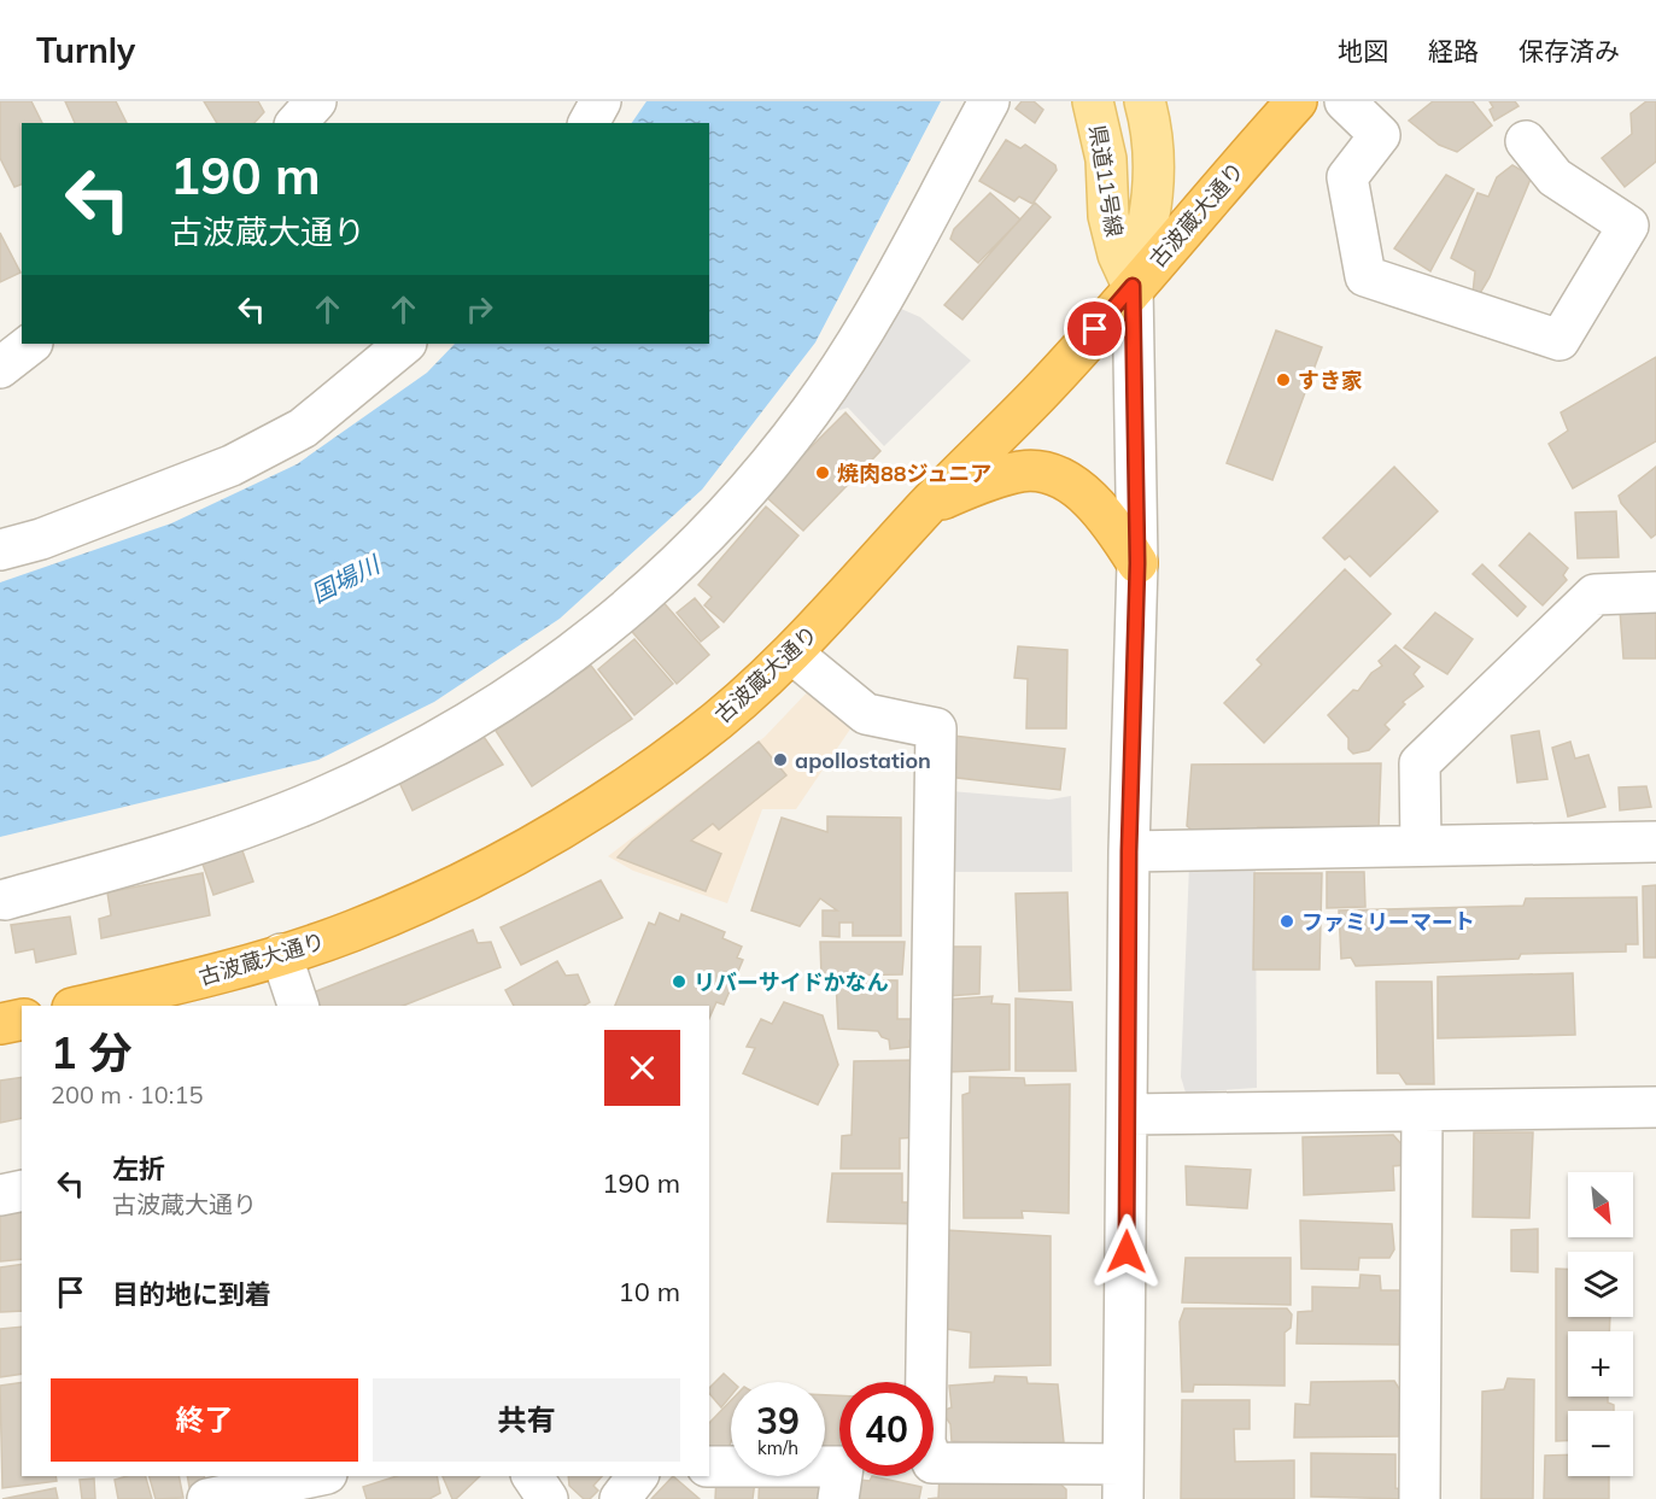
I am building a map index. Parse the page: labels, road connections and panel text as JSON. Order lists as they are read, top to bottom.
{
  "streets": {
    "highway": ["古波蔵大通り"],
    "main road": ["県道11号線"]
  },
  "crossings": [
    ["県道11号線", "古波蔵大通り"]
  ],
  "water": ["国場川"],
  "places": [
    "すき家",
    "焼肉88ジュニア",
    "apollostation",
    "ファミリーマート",
    "リバーサイドかなん"
  ],
  "north": "bottom right",
  "page": {
    "header": "Turnly",
    "nav": ["地図", "経路", "保存済み"],
    "turn": ["190 m", "古波蔵大通り"],
    "heading": ["1 分", "200 m · 10:15"],
    "list": [
      {
        "name": "左折",
        "note": "古波蔵大通り",
        "value": "190 m"
      },
      {
        "name": "目的地に到着",
        "value": "10 m"
      }
    ],
    "map_buttons": ["+", "−"],
    "buttons": ["終了", "共有"],
    "speed": "39 km/h",
    "limit": "40"
  }
}
